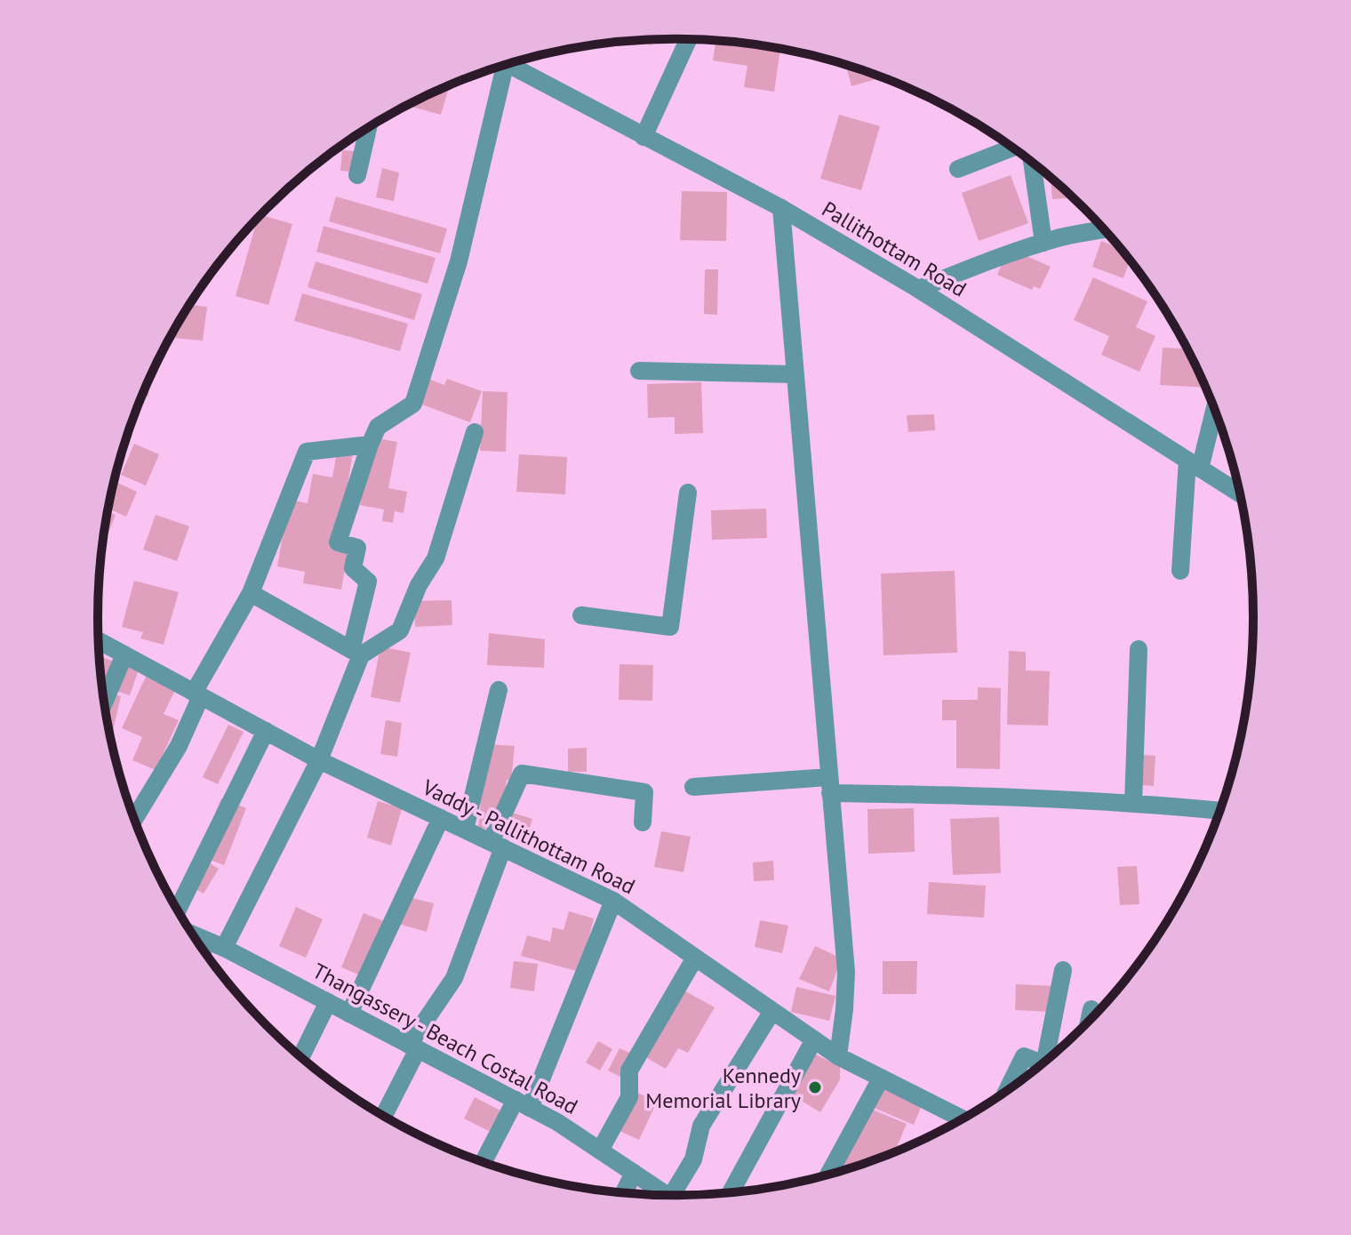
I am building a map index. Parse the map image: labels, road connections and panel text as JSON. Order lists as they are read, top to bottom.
{
  "streets": {
    "street": ["Pallithottam Road", "Vaddy - Pallithottam Road", "Thangassery - Beach Costal Road"]
  },
  "places": ["Kennedy Memorial Library"]
}
